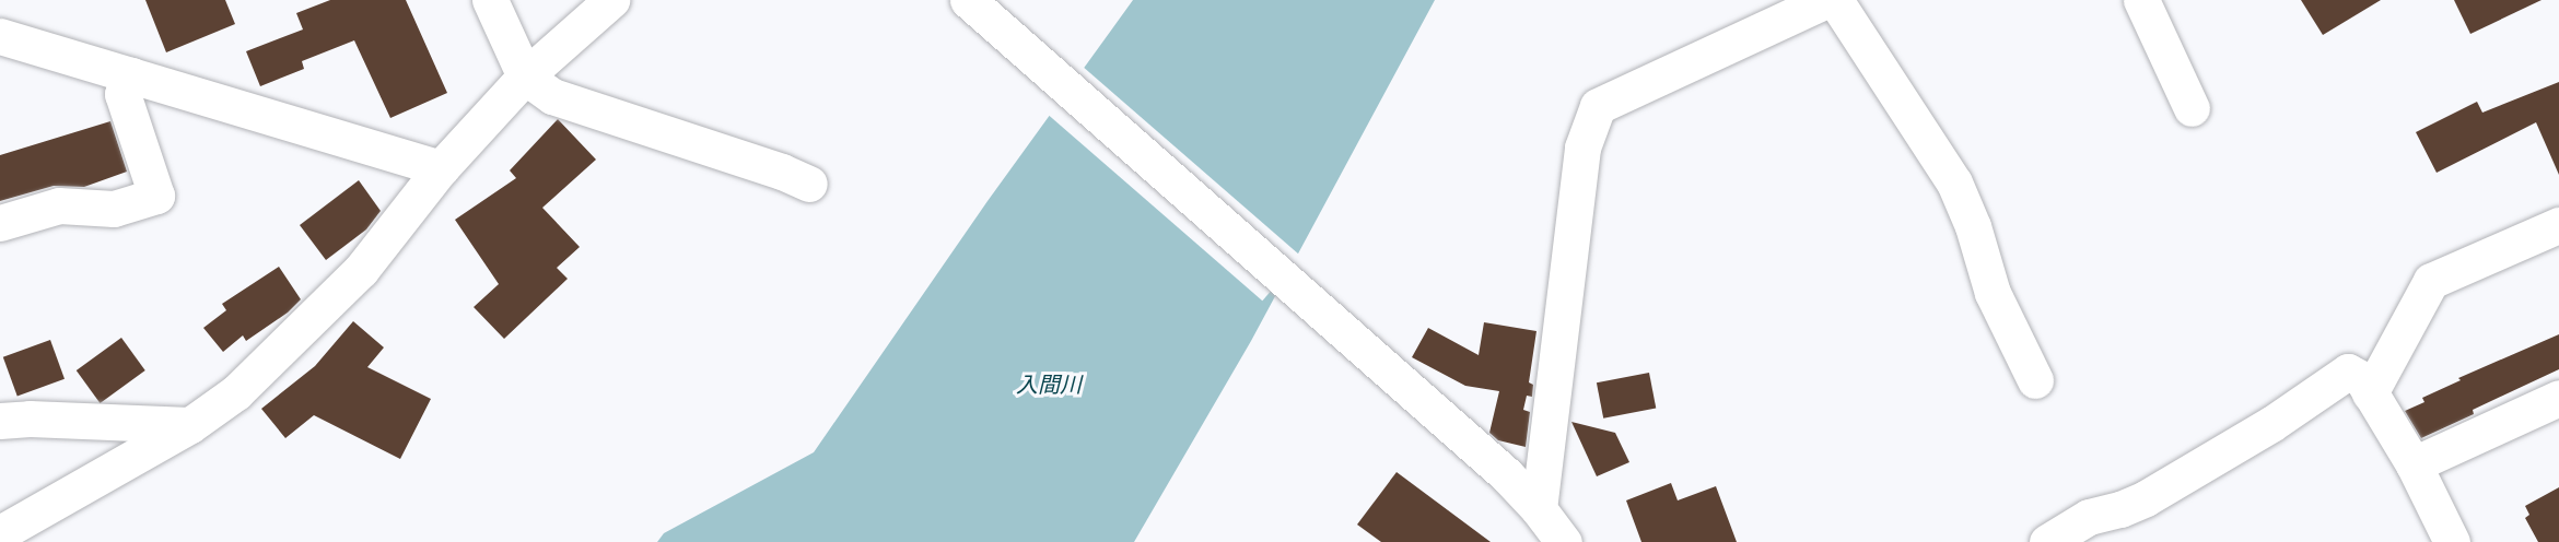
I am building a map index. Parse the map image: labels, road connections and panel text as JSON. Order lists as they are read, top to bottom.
{
  "water": ["入間川"]
}
